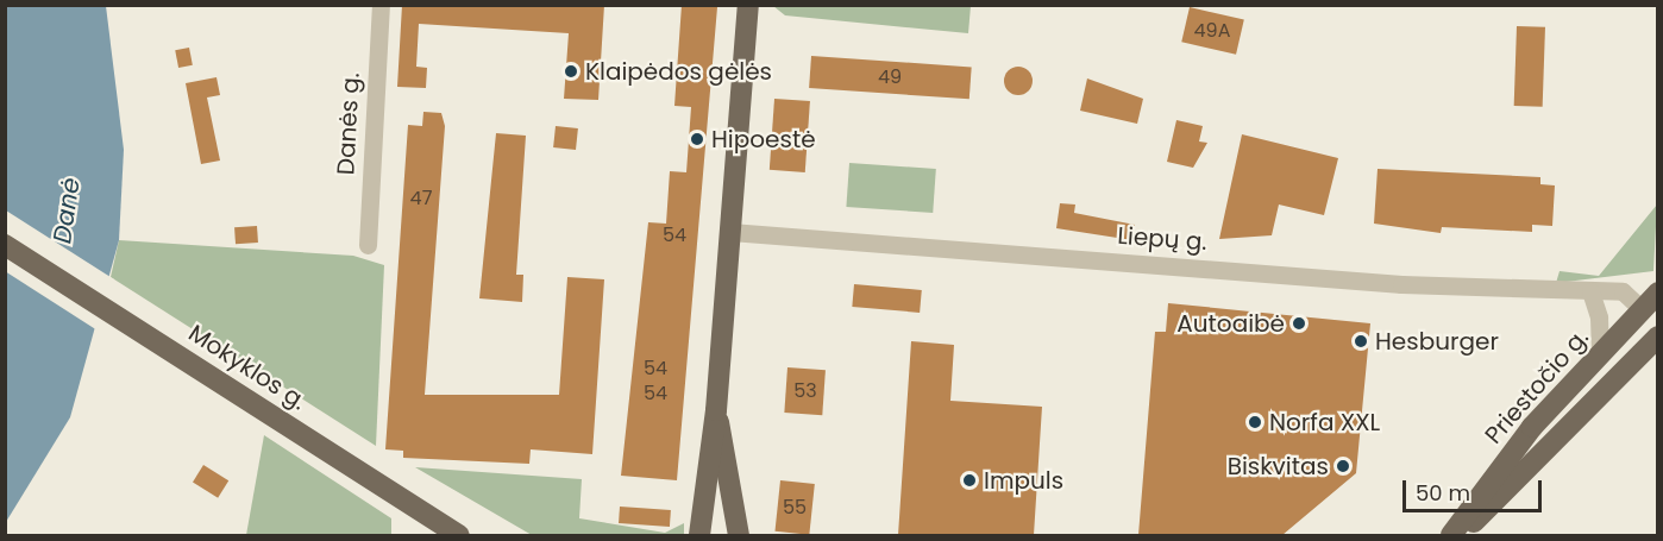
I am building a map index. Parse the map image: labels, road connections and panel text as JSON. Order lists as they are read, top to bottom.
{
  "streets": {
    "main road": ["Mokyklos g.", "Priestočio g."],
    "street": ["Danės g.", "Liepų g."]
  },
  "crossings": [
    ["Liepų g.", "Priestočio g."]
  ],
  "water": ["Danė"],
  "places": [
    "Klaipėdos gėlės",
    "Hipoestė",
    "Autoaibė",
    "Hesburger",
    "Norfa XXL",
    "Biskvitas",
    "Impuls"
  ],
  "house_numbers": [
    "49A",
    "49",
    "47",
    "54",
    "54",
    "53",
    "54",
    "55"
  ],
  "scale_bar": "50 m"
}
